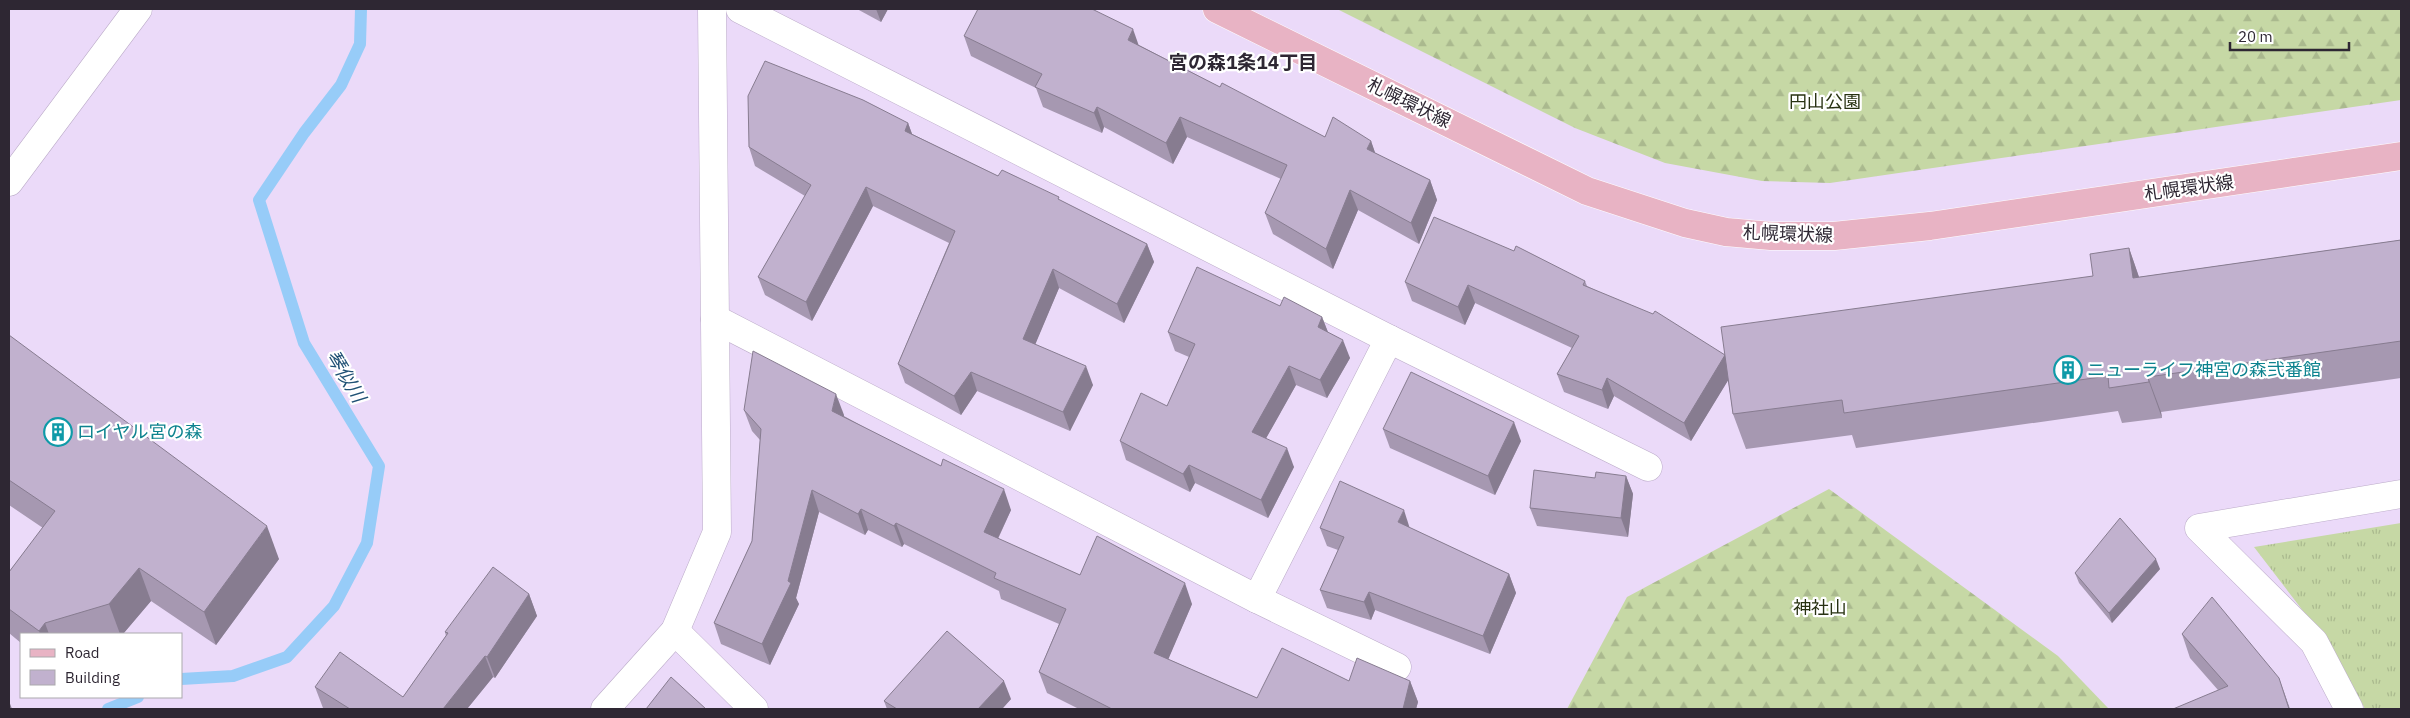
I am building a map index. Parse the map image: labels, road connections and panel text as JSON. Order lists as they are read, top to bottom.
{
  "streets": {
    "main road": ["札幌環状線"]
  },
  "districts": ["宮の森1条14丁目"],
  "water": ["琴似川"],
  "parks": ["円山公園", "神社山"],
  "places": {
    "building": ["ニューライフ神宮の森弐番館", "ロイヤル宮の森"]
  },
  "legend": ["Road", "Building"],
  "scale_bar": "20 m"
}
